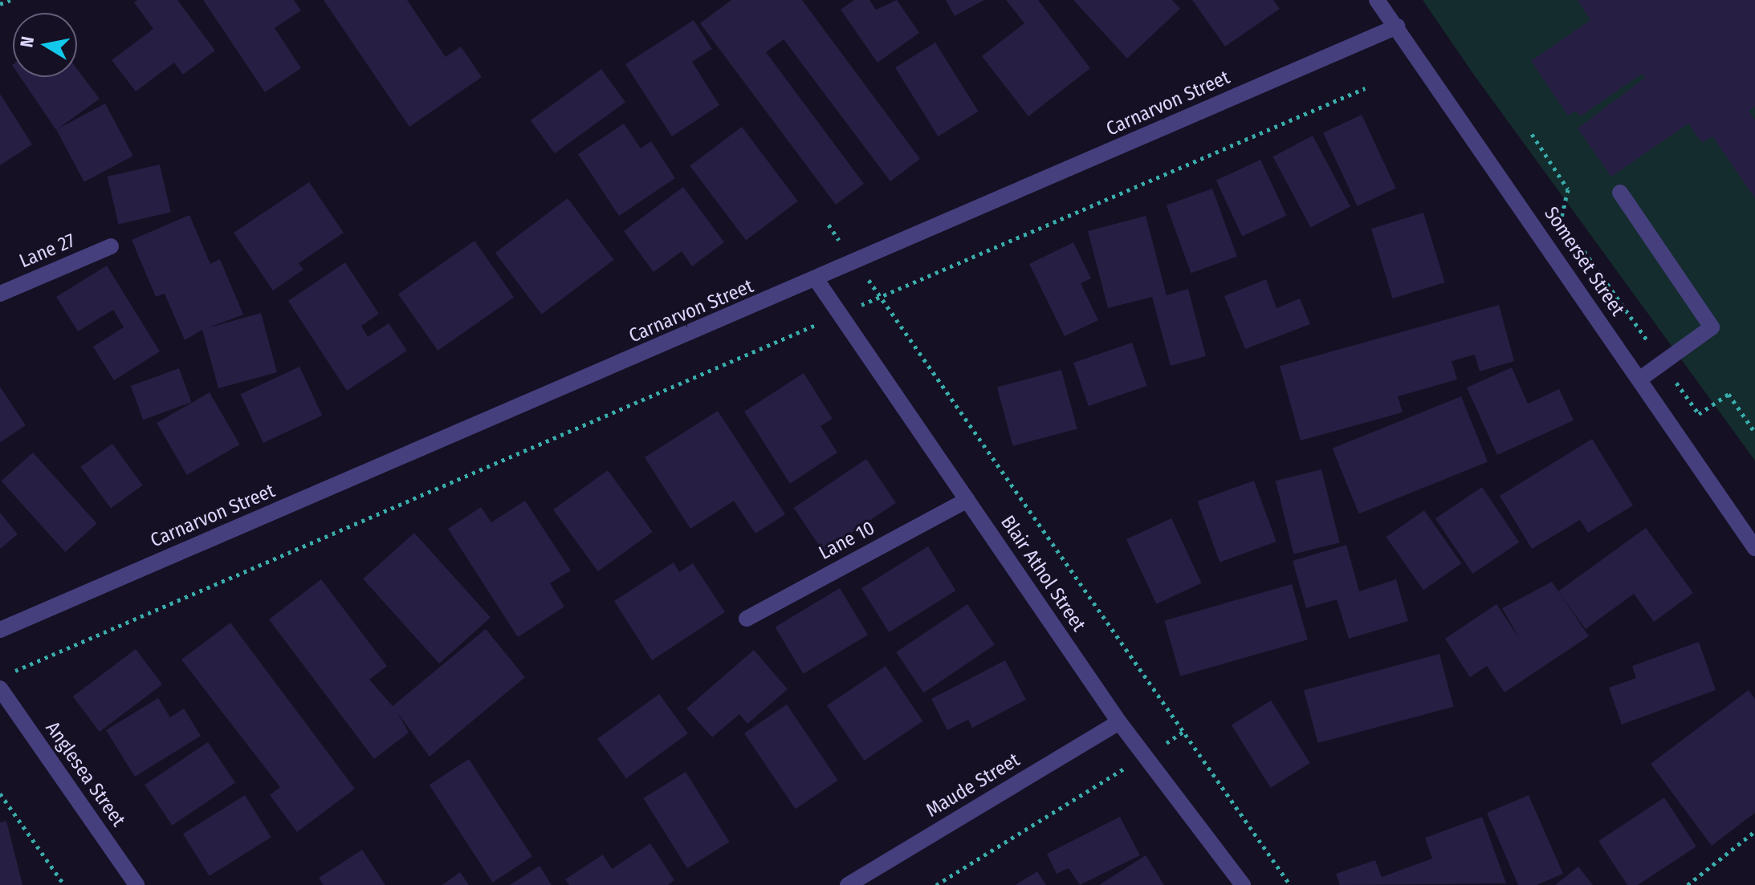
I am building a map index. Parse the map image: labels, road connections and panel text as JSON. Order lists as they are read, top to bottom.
{
  "streets": {
    "street": [
      "Carnarvon Street",
      "Lane 27",
      "Somerset Street",
      "Lane 10",
      "Blair Athol Street",
      "Anglesea Street",
      "Maude Street"
    ]
  },
  "crossings": [
    ["Carnarvon Street", "Somerset Street"],
    ["Carnarvon Street", "Blair Athol Street"],
    ["Lane 10", "Blair Athol Street"],
    ["Blair Athol Street", "Maude Street"]
  ],
  "north": "left"
}
